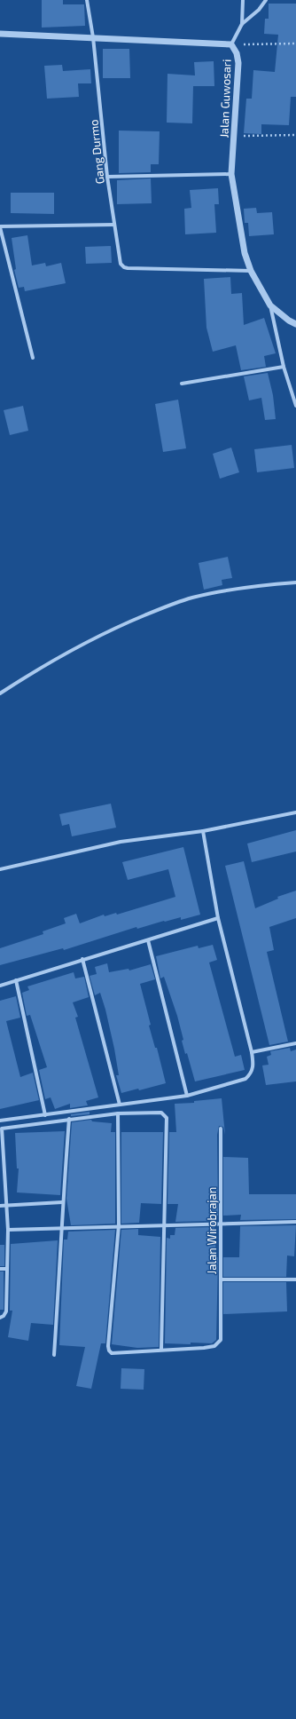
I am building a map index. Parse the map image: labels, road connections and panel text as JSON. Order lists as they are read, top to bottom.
{
  "streets": {
    "street": ["Jalan Guwosari", "Gang Durmo", "Jalan Wirobrajan"]
  },
  "crossings": [
    ["Jalan Guwosari", "Gang Durmo"]
  ]
}
